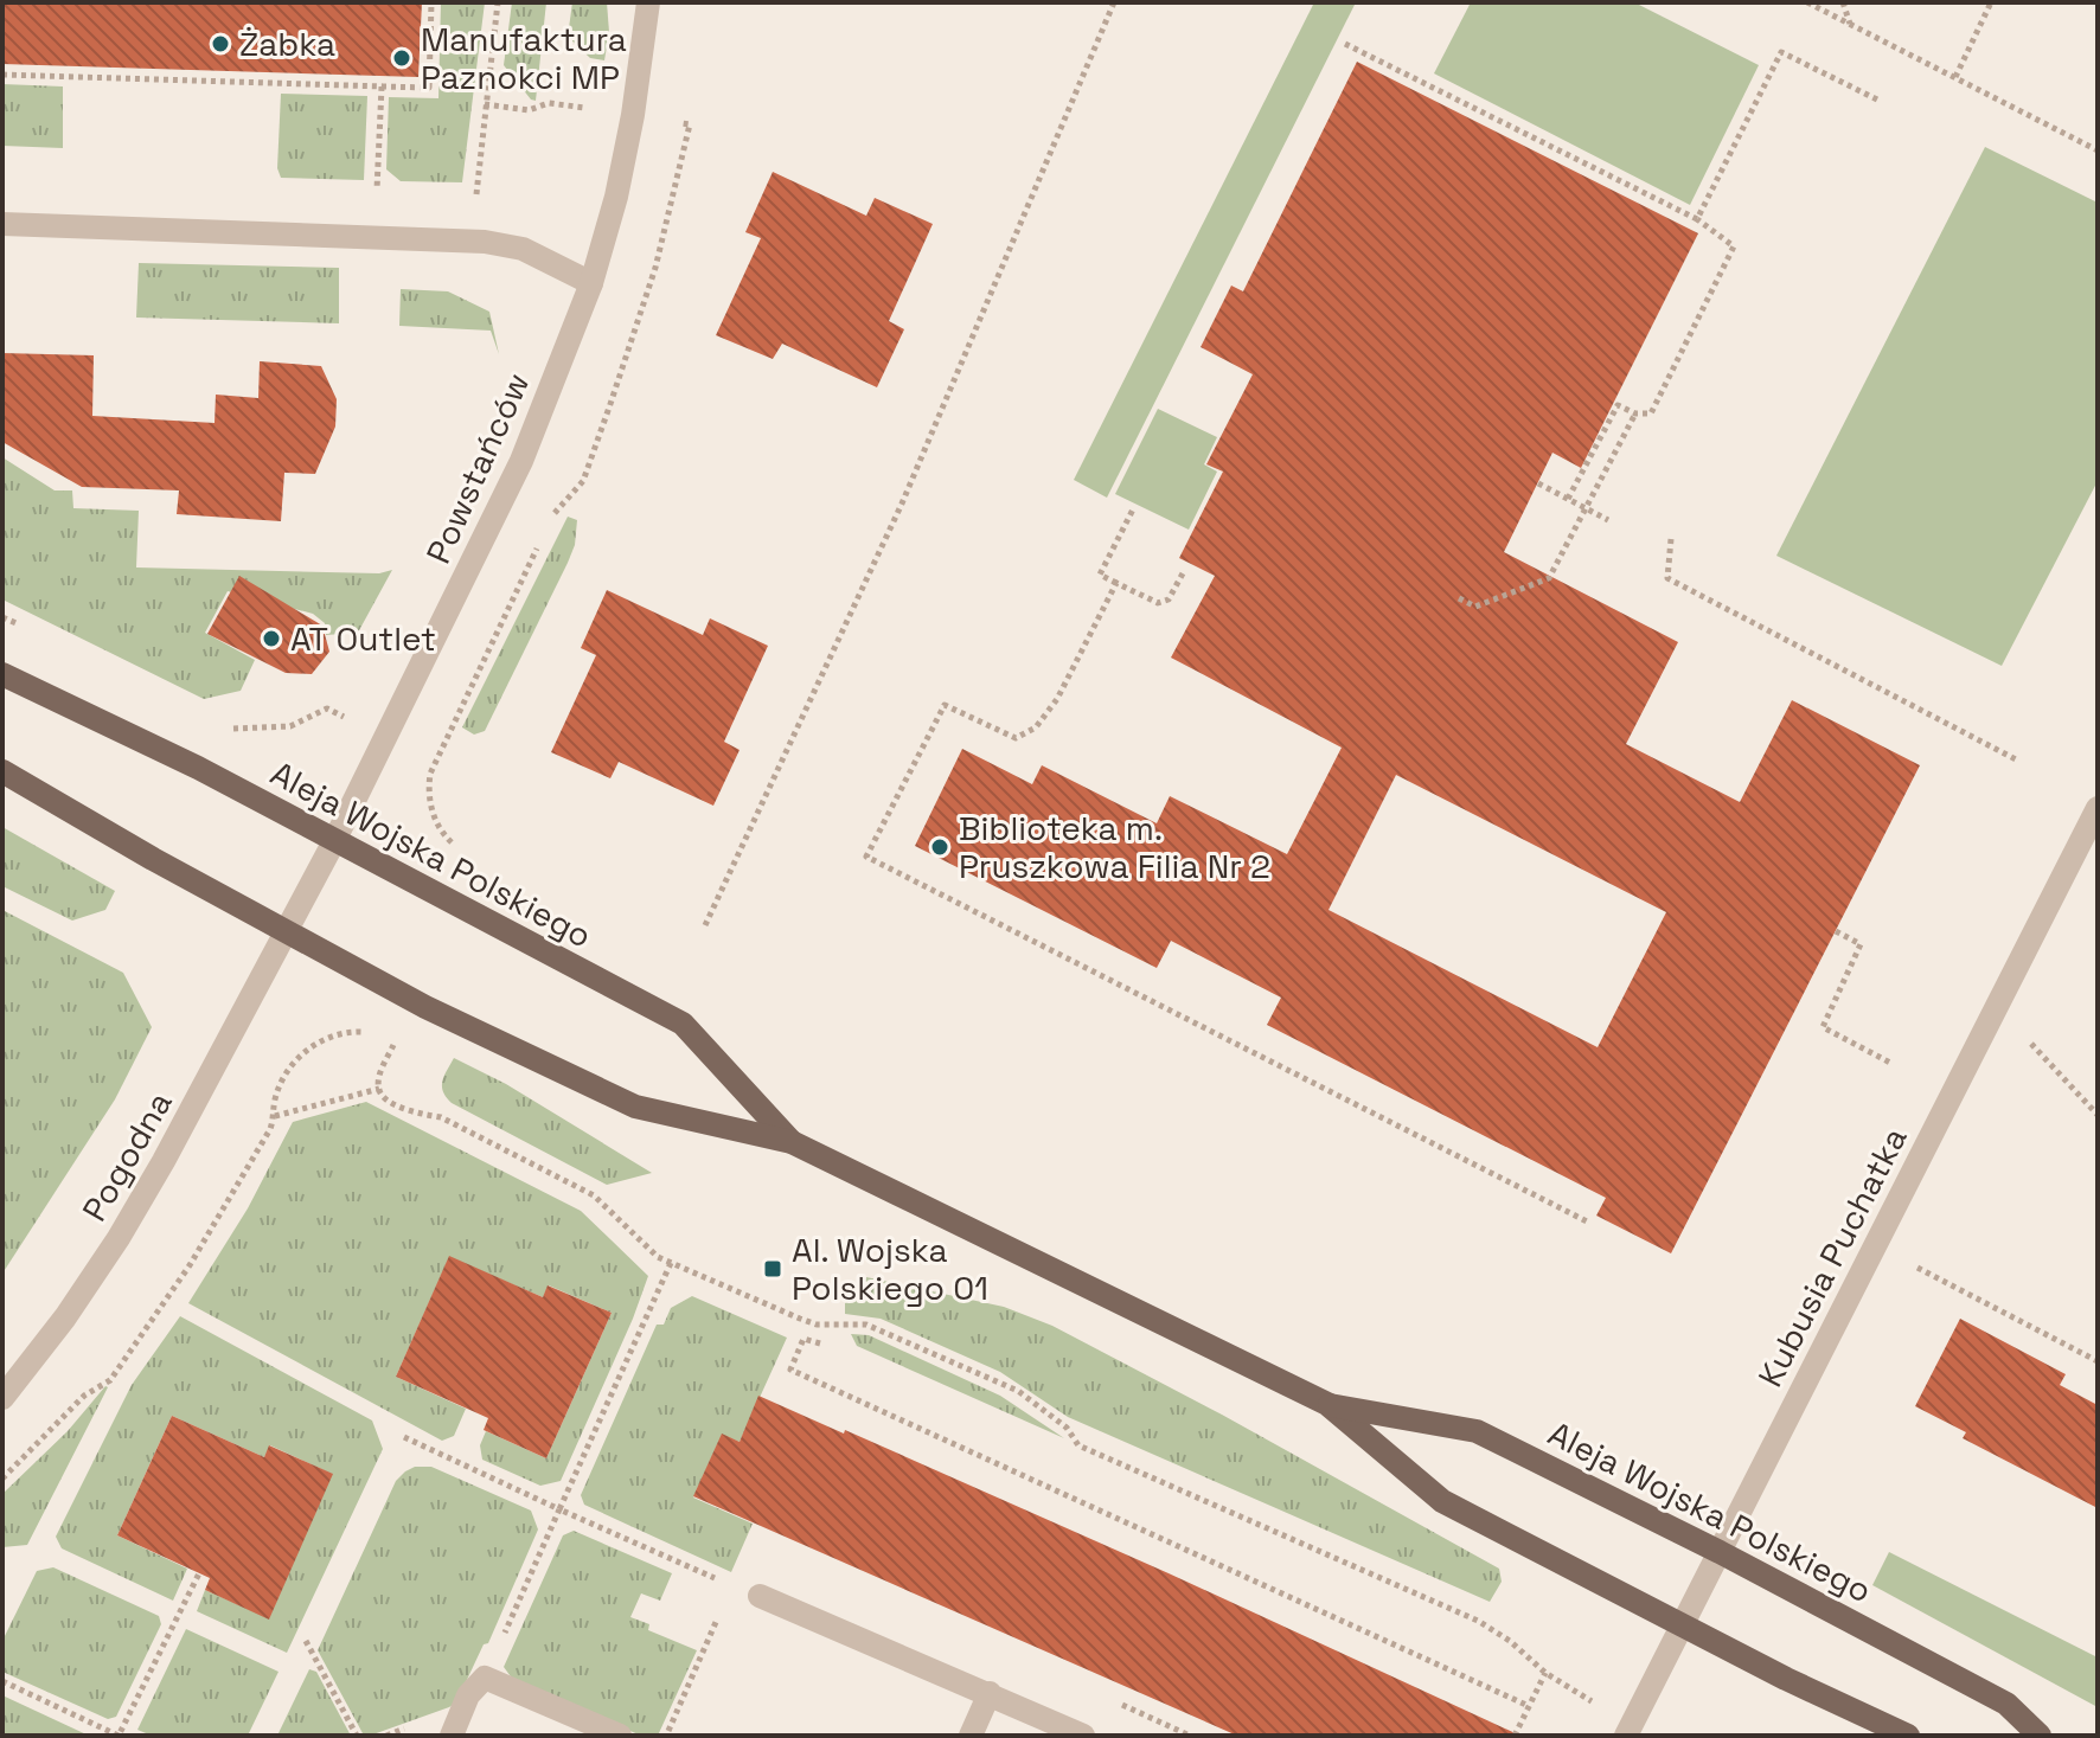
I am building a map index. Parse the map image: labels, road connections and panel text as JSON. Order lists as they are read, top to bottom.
{
  "streets": {
    "main road": ["Aleja Wojska Polskiego"],
    "street": ["Powstańców", "Pogodna", "Kubusia Puchatka"]
  },
  "crossings": [
    ["Powstańców", "Aleja Wojska Polskiego"],
    ["Powstańców", "Pogodna"],
    ["Aleja Wojska Polskiego", "Pogodna"],
    ["Aleja Wojska Polskiego", "Kubusia Puchatka"]
  ],
  "places": {
    "other": [
      "Żabka",
      "Manufaktura Paznokci MP",
      "AT Outlet",
      "Biblioteka m. Pruszkowa Filia Nr 2"
    ],
    "transit": ["Al. Wojska Polskiego 01"]
  }
}
